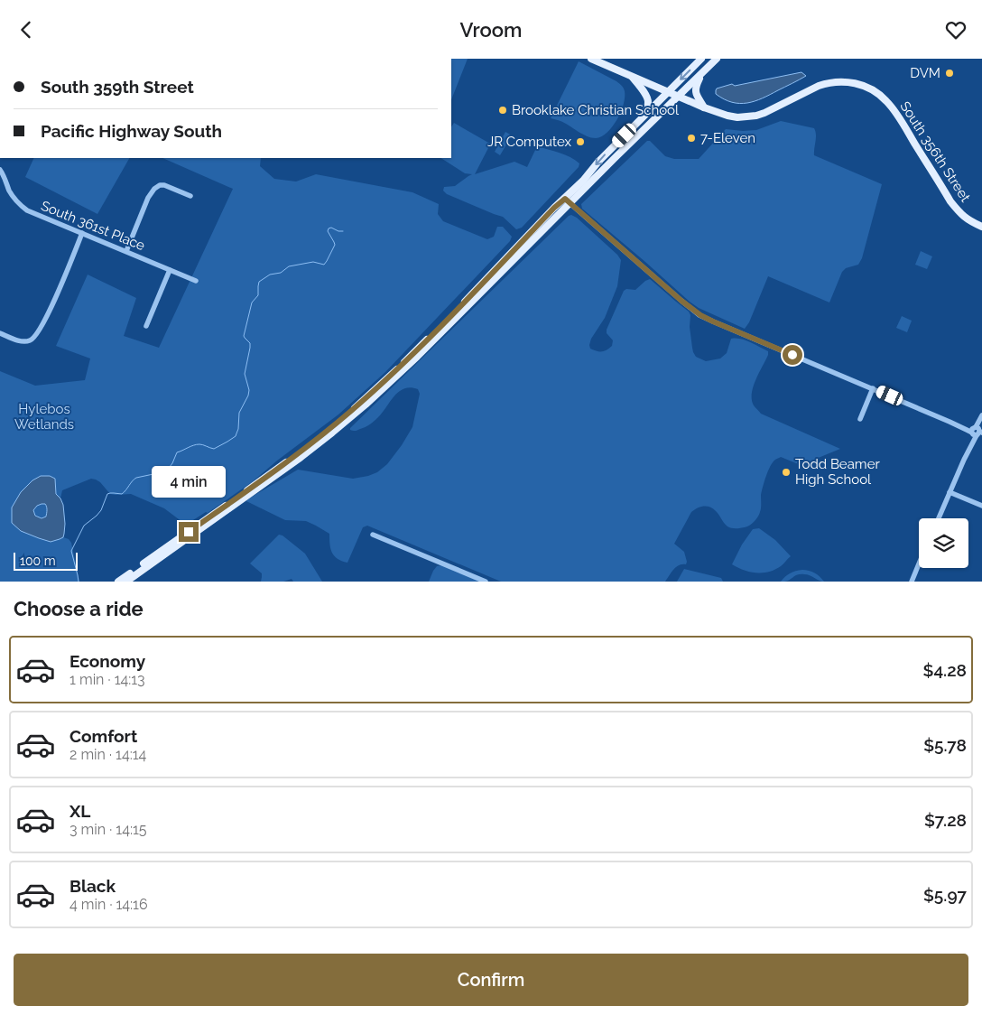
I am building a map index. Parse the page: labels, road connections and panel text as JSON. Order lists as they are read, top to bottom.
{
  "streets": {
    "main road": ["South 356th Street"],
    "street": ["South 361st Place"]
  },
  "parks": ["Hylebos Wetlands"],
  "places": [
    "DVM",
    "Brooklake Christian School",
    "7-Eleven",
    "JR Computex",
    "Todd Beamer High School"
  ],
  "scale_bar": "100 m",
  "page": {
    "header": "Vroom",
    "banner": ["South 359th Street", "Pacific Highway South"],
    "bubble": "4 min",
    "scale": "100 m",
    "heading": "Choose a ride",
    "list": [
      {
        "name": "Economy",
        "note": "1 min · 14:13",
        "value": "$4.28"
      },
      {
        "name": "Comfort",
        "note": "2 min · 14:14",
        "value": "$5.78"
      },
      {
        "name": "XL",
        "note": "3 min · 14:15",
        "value": "$7.28"
      },
      {
        "name": "Black",
        "note": "4 min · 14:16",
        "value": "$5.97"
      }
    ],
    "buttons": "Confirm"
  }
}
